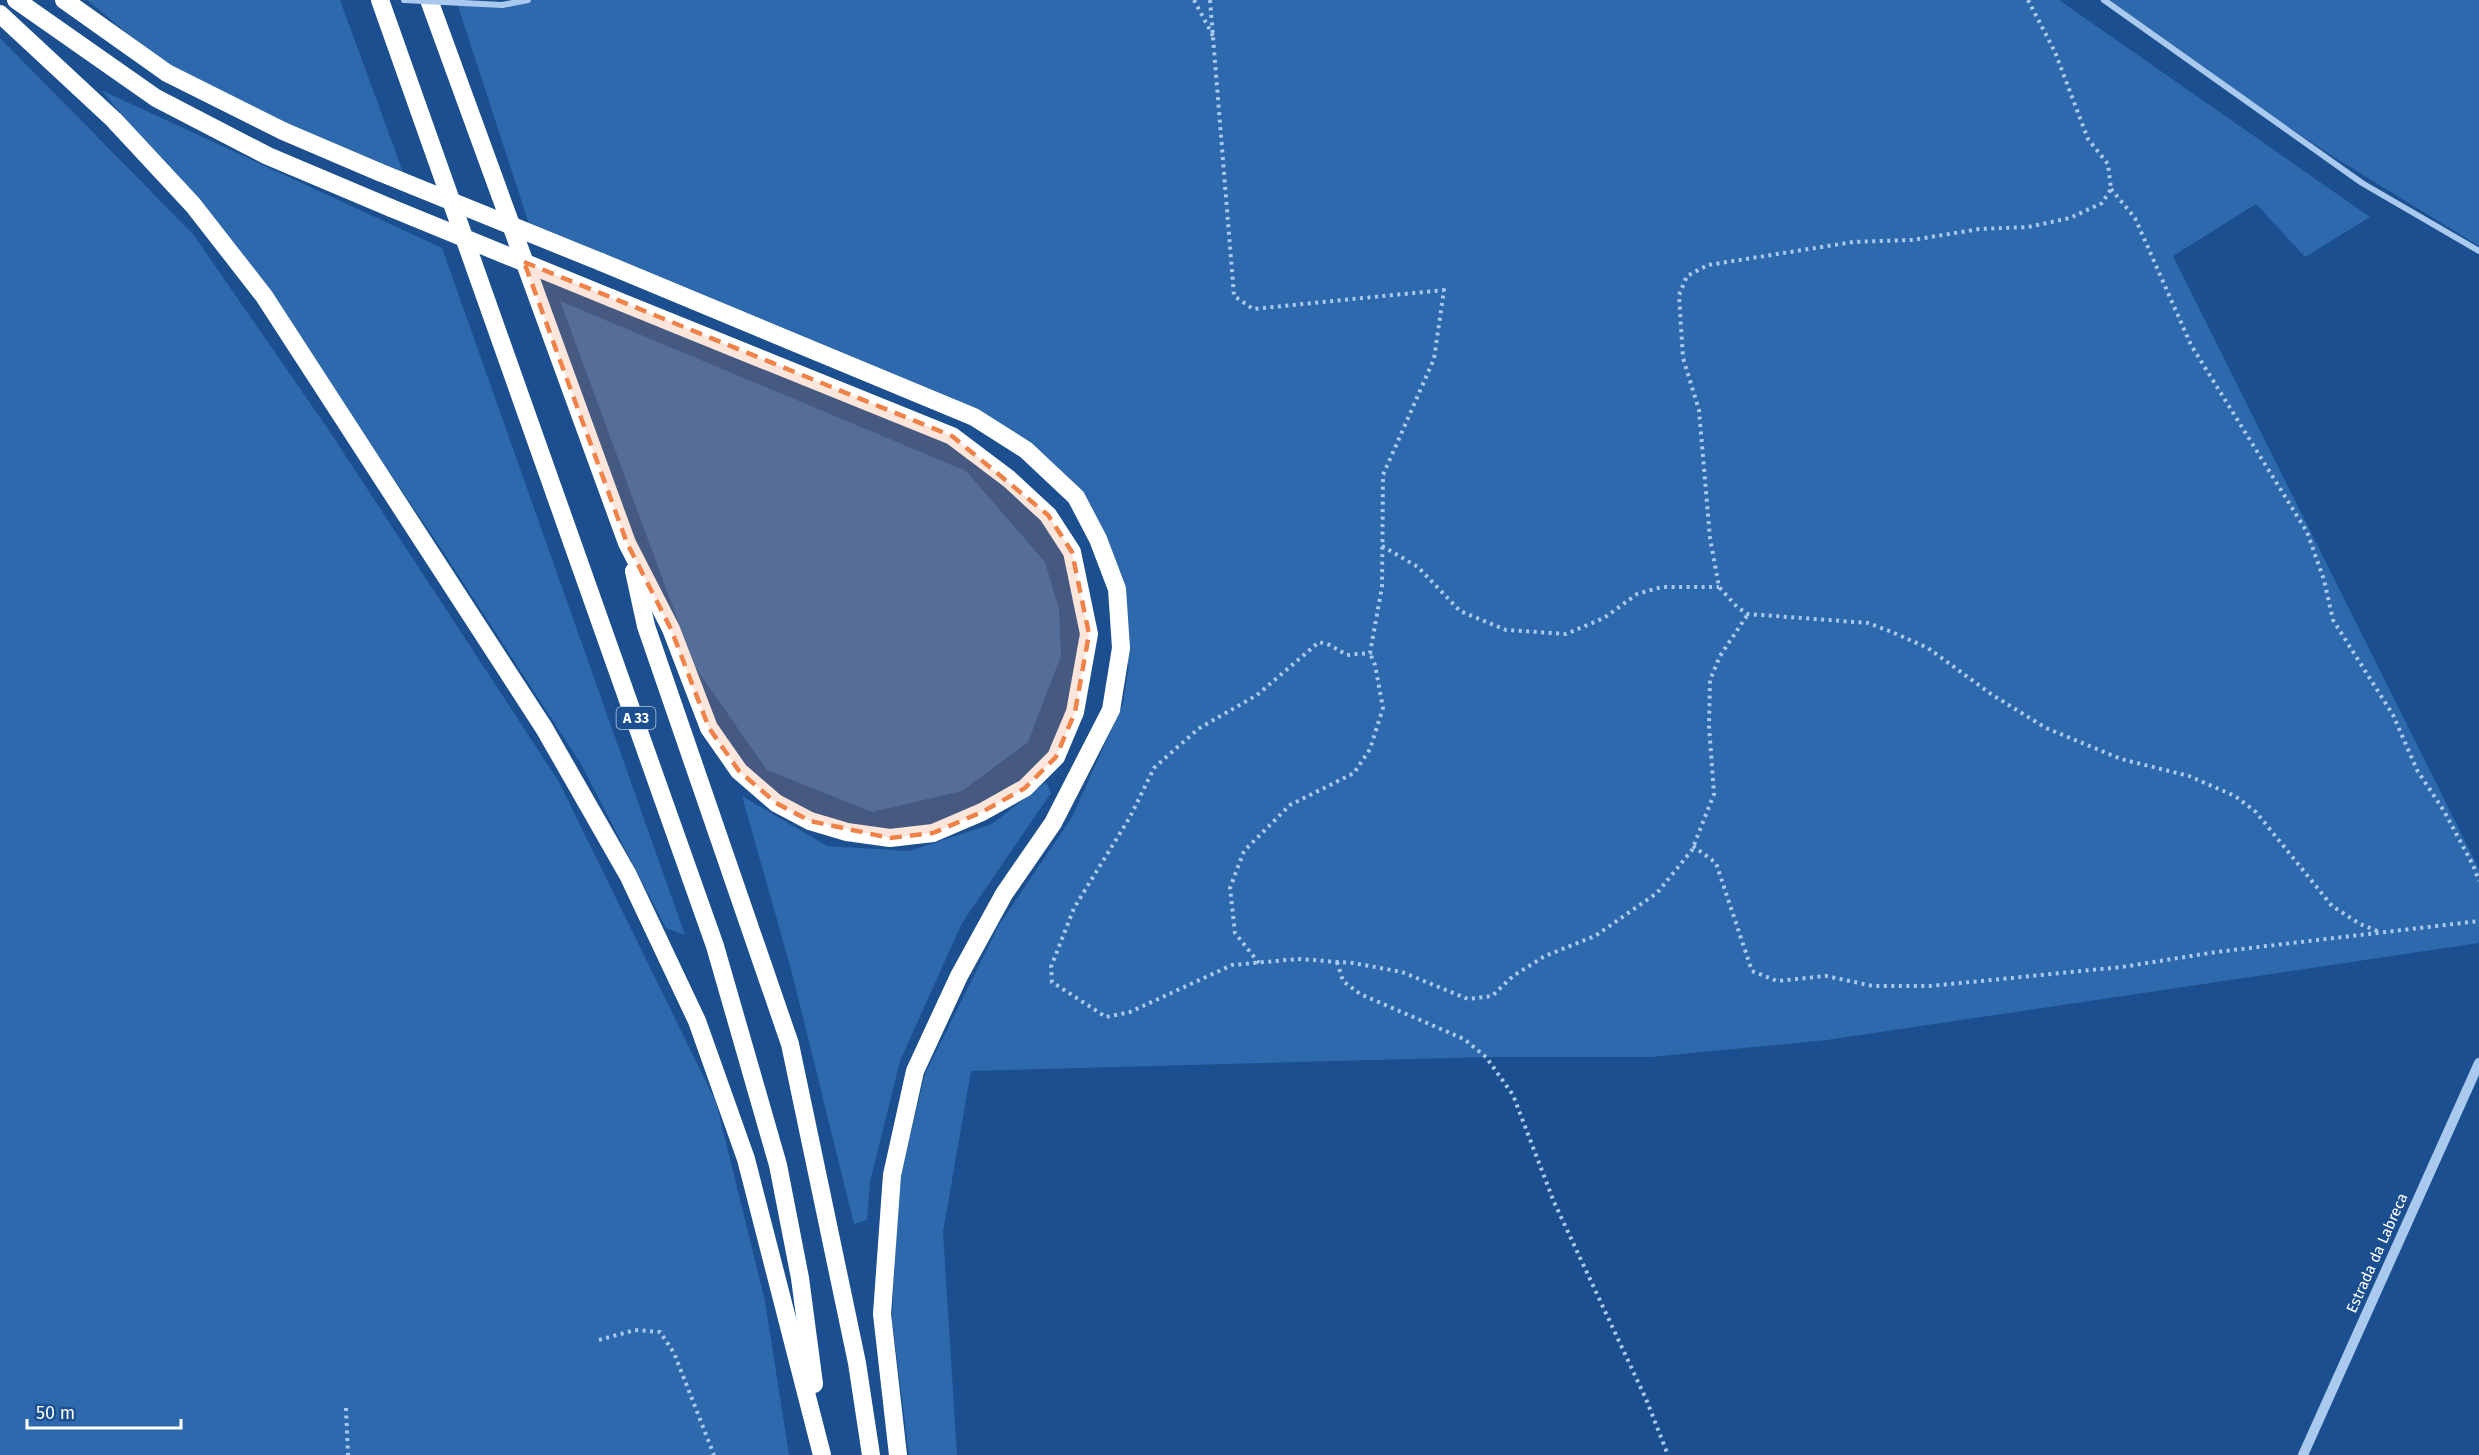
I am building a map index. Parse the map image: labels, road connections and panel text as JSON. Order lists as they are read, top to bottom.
{
  "streets": {
    "highway": ["A 33"],
    "street": ["Estrada da Labreca"]
  },
  "scale_bar": "50 m"
}
